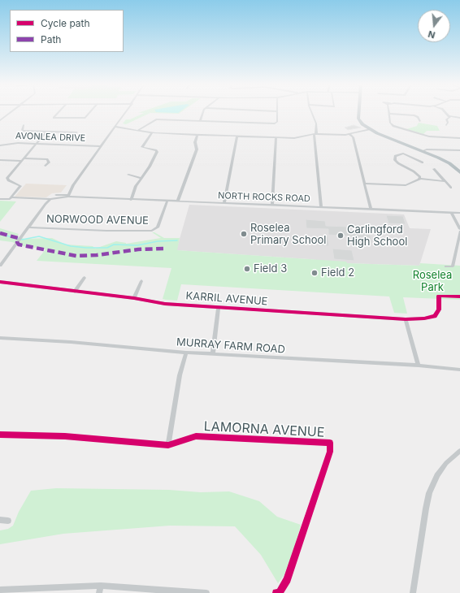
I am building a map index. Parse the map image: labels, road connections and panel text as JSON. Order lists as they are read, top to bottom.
{
  "streets": {
    "street": [
      "AVONLEA DRIVE",
      "NORTH ROCKS ROAD",
      "NORWOOD AVENUE",
      "KARRIL AVENUE",
      "MURRAY FARM ROAD",
      "LAMORNA AVENUE"
    ]
  },
  "crossings": [
    ["NORTH ROCKS ROAD", "NORWOOD AVENUE"]
  ],
  "parks": ["Roselea Park"],
  "places": [
    "Roselea Primary School",
    "Carlingford High School",
    "Field 3",
    "Field 2"
  ],
  "legend": ["Cycle path", "Path"],
  "north": "bottom"
}
